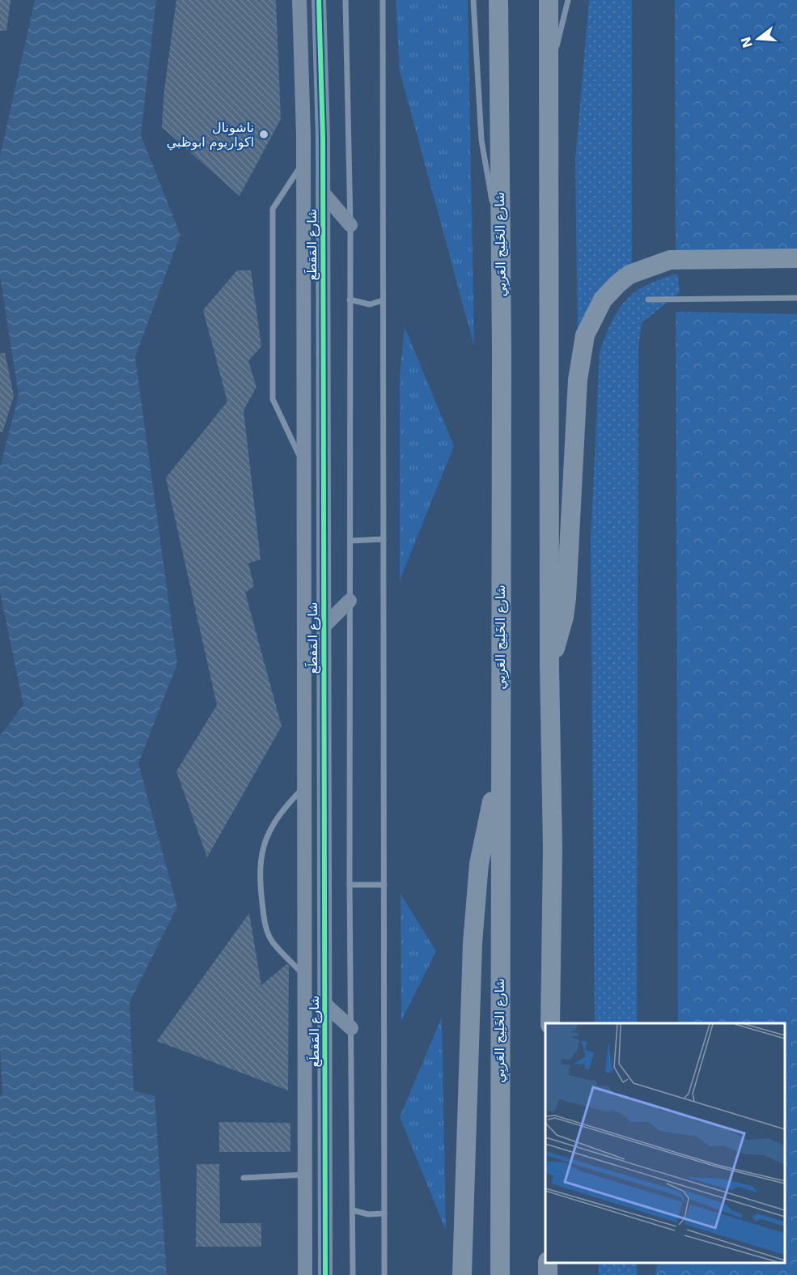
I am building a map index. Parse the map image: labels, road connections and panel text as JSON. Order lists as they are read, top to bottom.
{
  "streets": {
    "highway": ["شارع الخَلِيج العَربِي"],
    "street": ["شارع المَقطَع"]
  },
  "places": ["ناشونال اكواريوم ابوظبي"],
  "north": "left"
}
